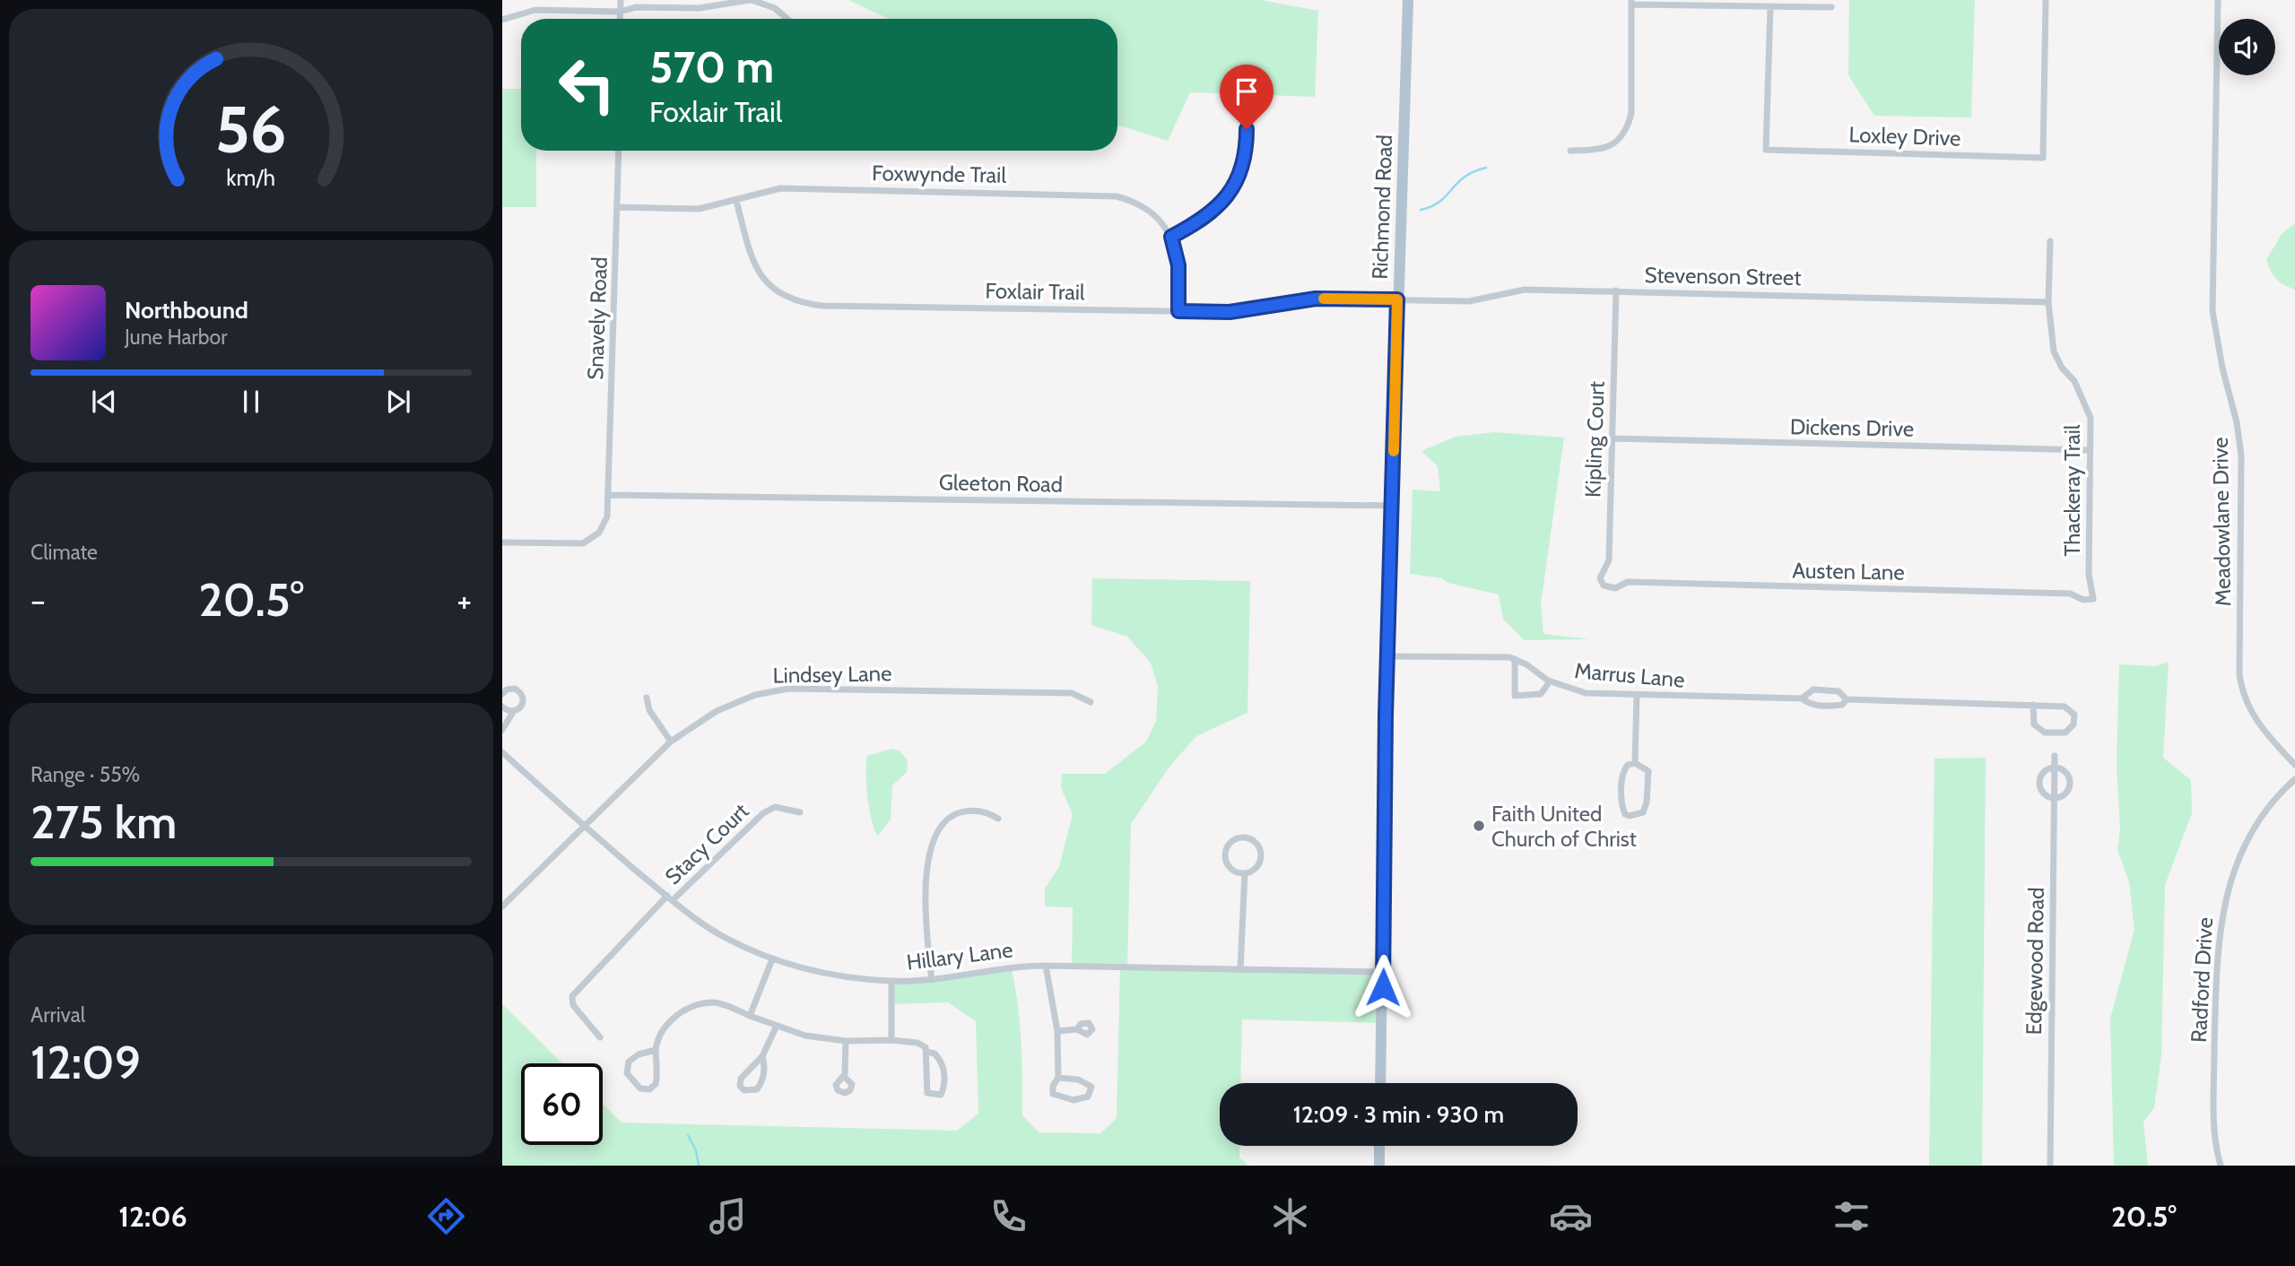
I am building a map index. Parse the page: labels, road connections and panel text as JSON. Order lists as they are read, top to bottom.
{
  "streets": {
    "main road": ["Richmond Road"],
    "street": [
      "Loxley Drive",
      "Foxwynde Trail",
      "Stevenson Street",
      "Foxlair Trail",
      "Snavely Road",
      "Dickens Drive",
      "Kipling Court",
      "Gleeton Road",
      "Thackeray Trail",
      "Meadowlane Drive",
      "Austen Lane",
      "Lindsey Lane",
      "Marrus Lane",
      "Stacy Court",
      "Hillary Lane",
      "Edgewood Road",
      "Radford Drive"
    ]
  },
  "crossings": [
    ["Foxwynde Trail", "Foxlair Trail"],
    ["Foxwynde Trail", "Snavely Road"],
    ["Richmond Road", "Stevenson Street"],
    ["Richmond Road", "Foxlair Trail"],
    ["Richmond Road", "Gleeton Road"],
    ["Richmond Road", "Marrus Lane"],
    ["Richmond Road", "Hillary Lane"],
    ["Stevenson Street", "Foxlair Trail"],
    ["Stevenson Street", "Kipling Court"],
    ["Stevenson Street", "Thackeray Trail"],
    ["Snavely Road", "Gleeton Road"],
    ["Dickens Drive", "Kipling Court"],
    ["Dickens Drive", "Thackeray Trail"],
    ["Kipling Court", "Austen Lane"],
    ["Thackeray Trail", "Austen Lane"],
    ["Lindsey Lane", "Hillary Lane"],
    ["Stacy Court", "Hillary Lane"]
  ],
  "places": ["Faith United Church of Christ"],
  "page": {
    "turn": ["570 m", "Foxlair Trail"],
    "song": ["Northbound", "June Harbor"],
    "tile": [
      "Climate",
      ["Range · 55%", "275 km"],
      ["Arrival", "12:09"]
    ],
    "heat": ["−", "20.5°", "+"],
    "limit": "60",
    "trip": "12:09 · 3 min · 930 m",
    "tabs": ["12:06", "20.5°"],
    "gauge": ["56", "km/h"]
  }
}
